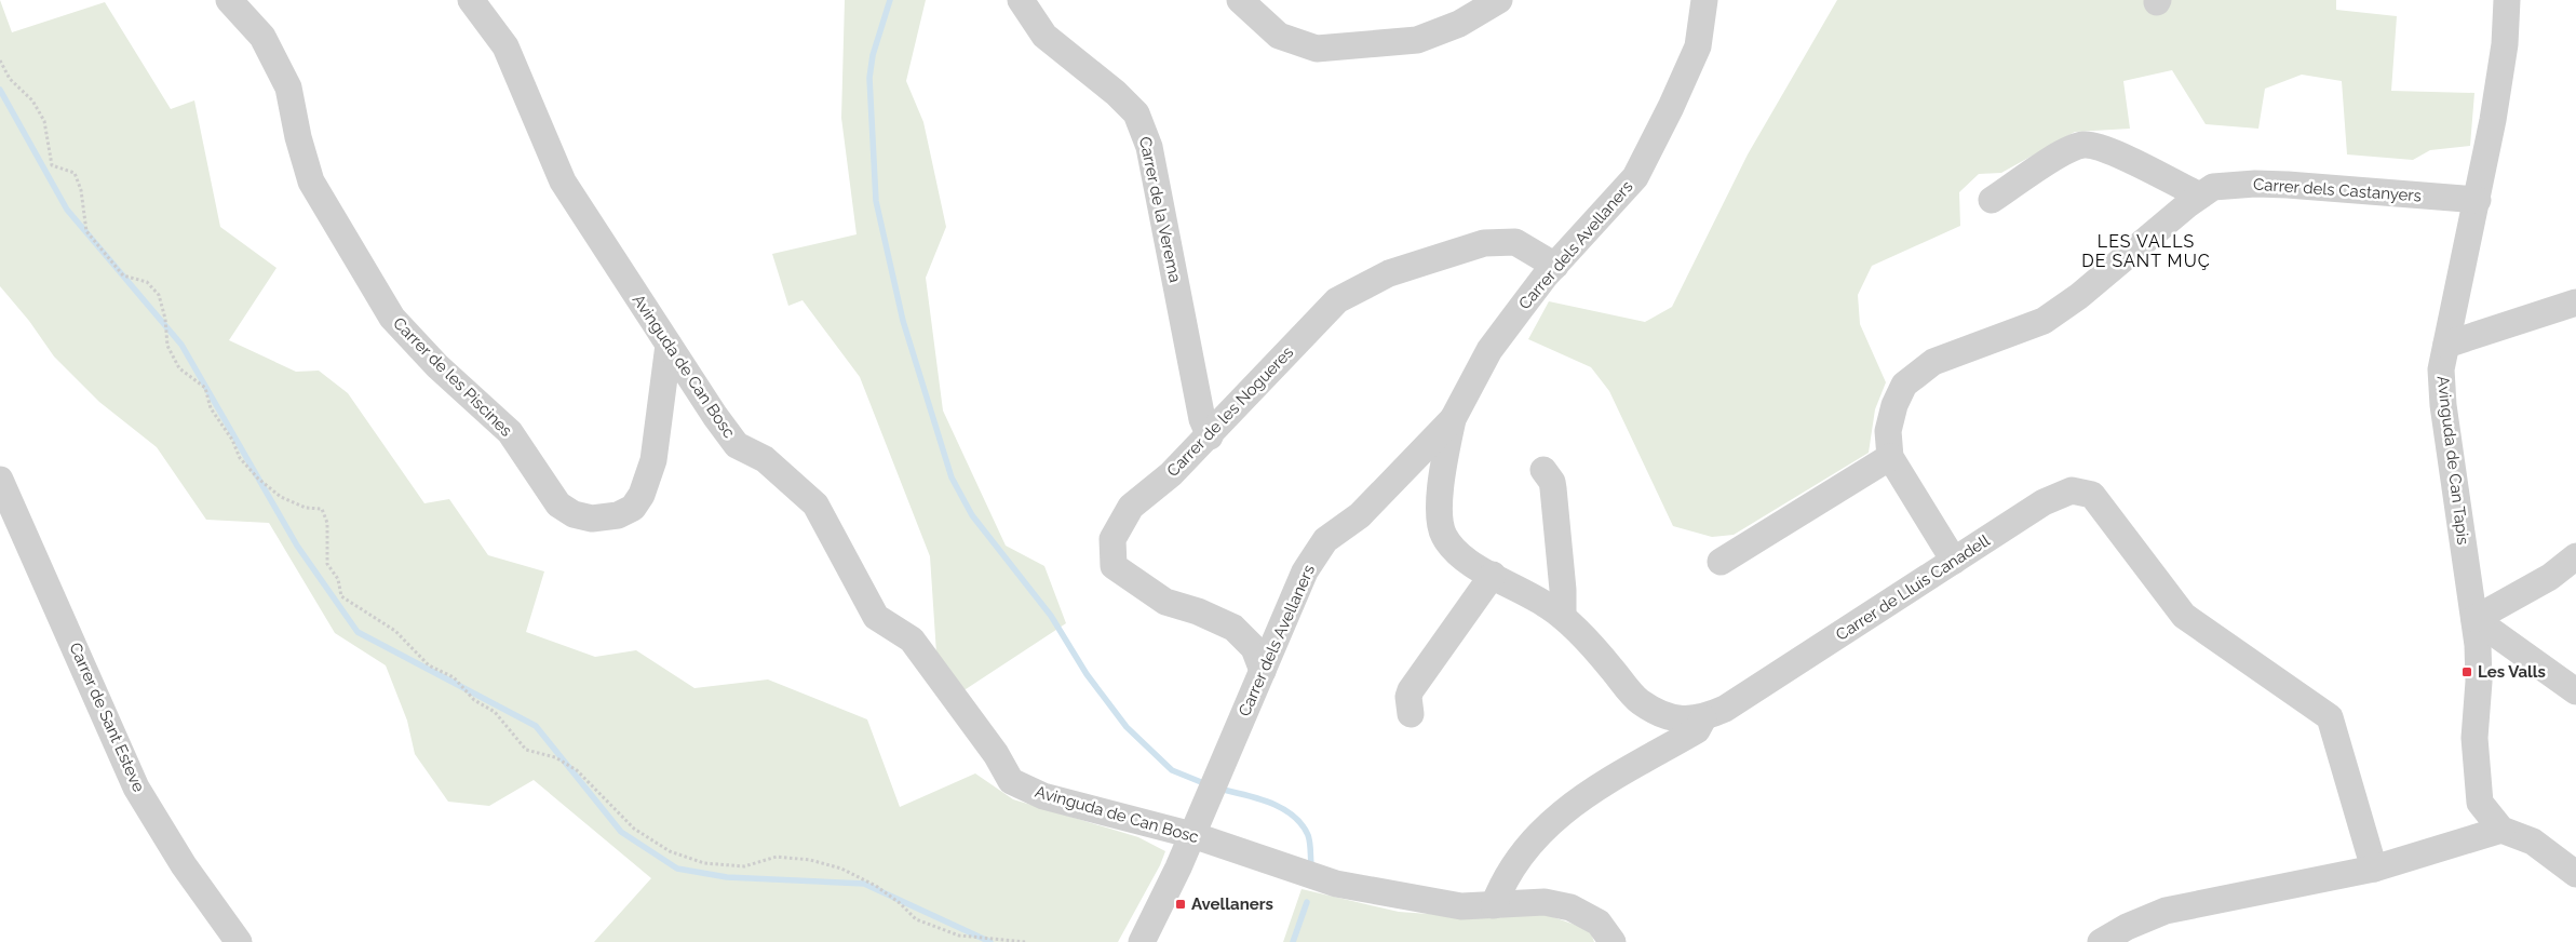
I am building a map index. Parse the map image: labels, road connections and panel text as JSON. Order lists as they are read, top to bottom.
{
  "streets": {
    "street": [
      "Carrer dels Castanyers",
      "Carrer de la Verema",
      "Carrer dels Avellaners",
      "Avinguda de Can Bosc",
      "Carrer de les Piscines",
      "Carrer de les Nogueres",
      "Avinguda de Can Tapis",
      "Carrer de Lluís Canadell",
      "Carrer de Sant Esteve"
    ]
  },
  "crossings": [
    ["Carrer dels Castanyers", "Avinguda de Can Tapis"],
    ["Carrer de la Verema", "Carrer de les Nogueres"],
    ["Carrer dels Avellaners", "Avinguda de Can Bosc"],
    ["Carrer dels Avellaners", "Carrer de les Nogueres"],
    ["Carrer dels Avellaners", "Carrer de Lluís Canadell"],
    ["Avinguda de Can Bosc", "Carrer de les Piscines"]
  ],
  "districts": ["LES VALLS DE SANT MUÇ"],
  "places": {
    "transit": ["Les Valls", "Avellaners"]
  }
}
